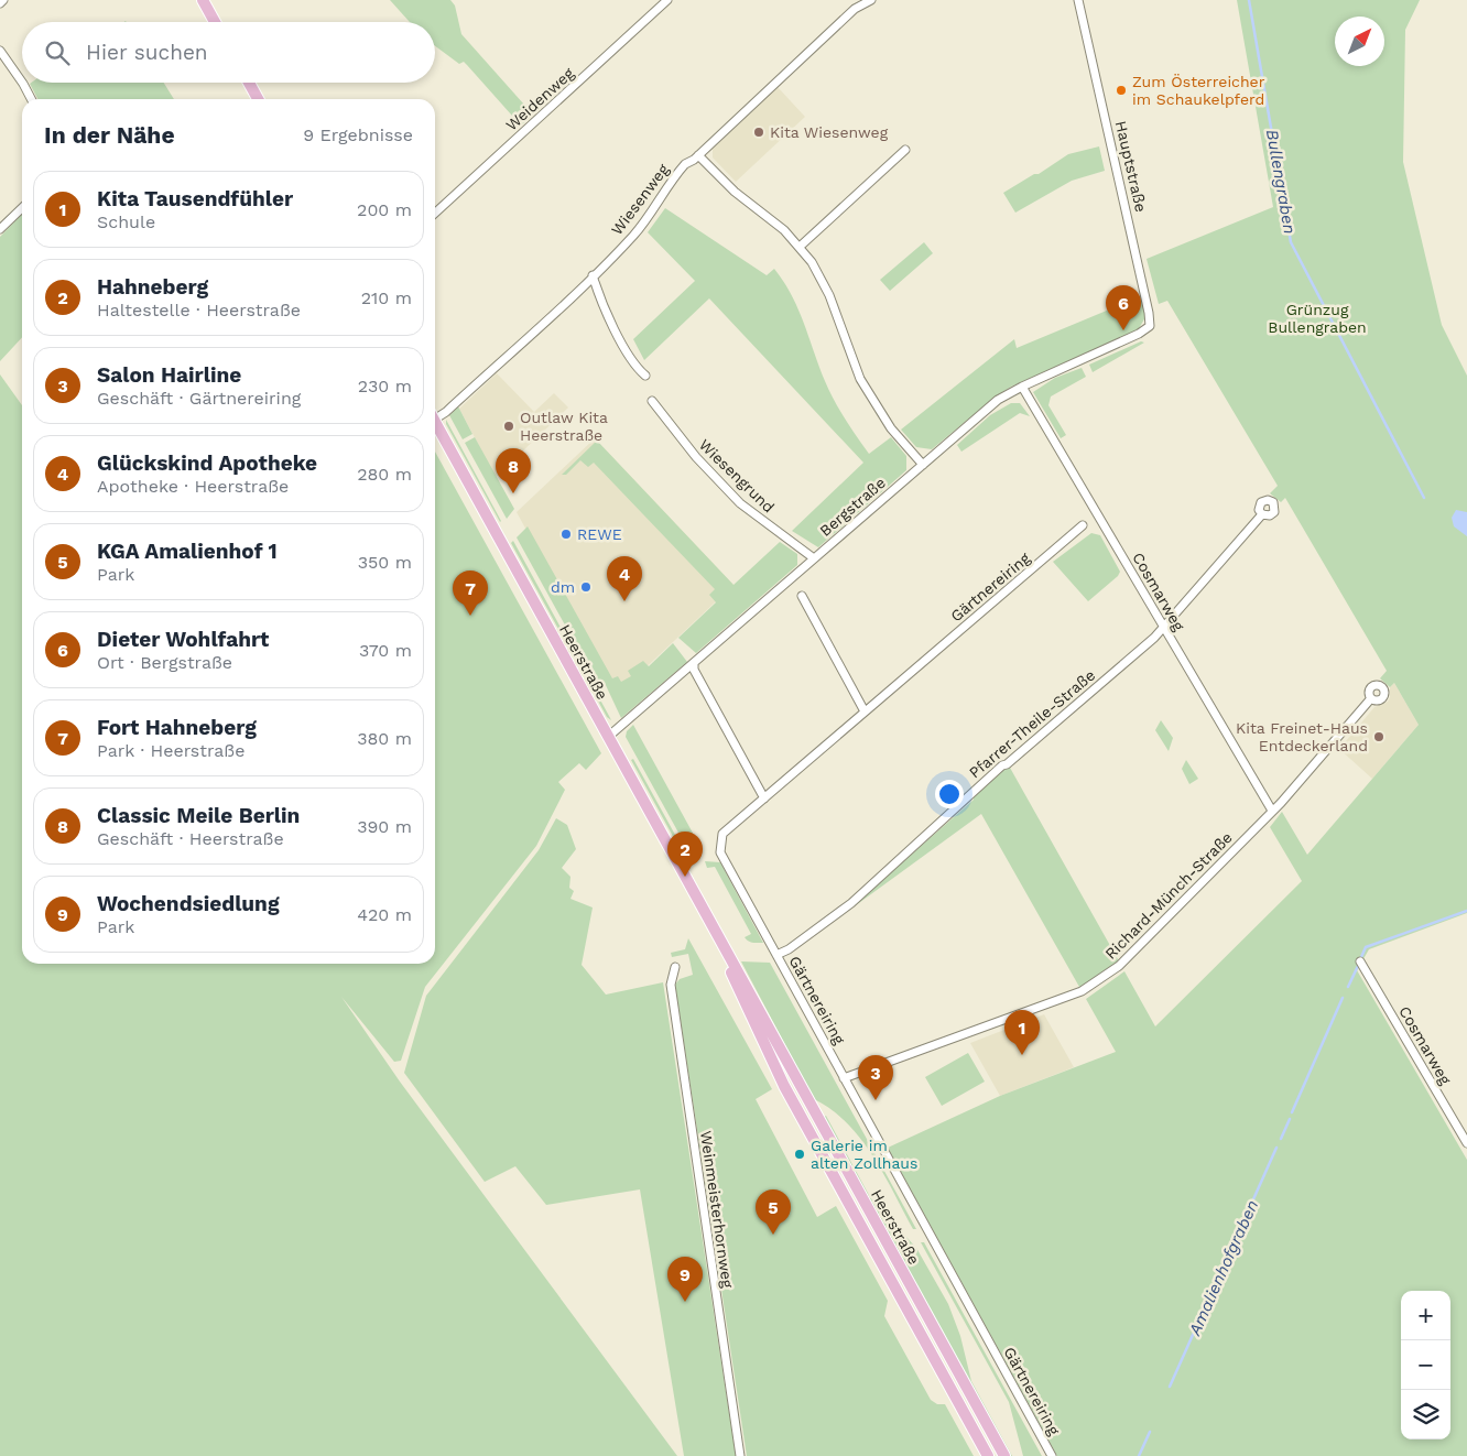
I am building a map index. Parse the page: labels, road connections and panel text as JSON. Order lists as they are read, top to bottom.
{
  "streets": {
    "main road": ["Heerstraße"],
    "street": [
      "Weidenweg",
      "Hauptstraße",
      "Wiesenweg",
      "Wiesengrund",
      "Bergstraße",
      "Gärtnereiring",
      "Cosmarweg",
      "Pfarrer-Theile-Straße",
      "Richard-Münch-Straße",
      "Weinmeisterhornweg"
    ]
  },
  "crossings": [
    ["Hauptstraße", "Bergstraße"],
    ["Wiesengrund", "Bergstraße"],
    ["Bergstraße", "Cosmarweg"],
    ["Bergstraße", "Heerstraße"],
    ["Gärtnereiring", "Pfarrer-Theile-Straße"],
    ["Gärtnereiring", "Richard-Münch-Straße"],
    ["Cosmarweg", "Pfarrer-Theile-Straße"],
    ["Cosmarweg", "Richard-Münch-Straße"]
  ],
  "water": ["Bullengraben", "Amalienhofgraben"],
  "parks": ["Grünzug Bullengraben"],
  "places": [
    "Zum Österreicher im Schaukelpferd",
    "Kita Wiesenweg",
    "Outlaw Kita Heerstraße",
    "REWE",
    "dm",
    "Kita Freinet-Haus Entdeckerland",
    "Galerie im alten Zollhaus"
  ],
  "north": "top right",
  "page": {
    "search": "Hier suchen",
    "heading": ["In der Nähe", "9 Ergebnisse"],
    "list": [
      {
        "mark": "1",
        "name": "Kita Tausendfühler",
        "note": "Schule",
        "value": "200 m"
      },
      {
        "mark": "2",
        "name": "Hahneberg",
        "note": "Haltestelle · Heerstraße",
        "value": "210 m"
      },
      {
        "mark": "3",
        "name": "Salon Hairline",
        "note": "Geschäft · Gärtnereiring",
        "value": "230 m"
      },
      {
        "mark": "4",
        "name": "Glückskind Apotheke",
        "note": "Apotheke · Heerstraße",
        "value": "280 m"
      },
      {
        "mark": "5",
        "name": "KGA Amalienhof 1",
        "note": "Park",
        "value": "350 m"
      },
      {
        "mark": "6",
        "name": "Dieter Wohlfahrt",
        "note": "Ort · Bergstraße",
        "value": "370 m"
      },
      {
        "mark": "7",
        "name": "Fort Hahneberg",
        "note": "Park · Heerstraße",
        "value": "380 m"
      },
      {
        "mark": "8",
        "name": "Classic Meile Berlin",
        "note": "Geschäft · Heerstraße",
        "value": "390 m"
      },
      {
        "mark": "9",
        "name": "Wochendsiedlung",
        "note": "Park",
        "value": "420 m"
      }
    ],
    "pins": [
      "6",
      "8",
      "4",
      "7",
      "2",
      "1",
      "3",
      "5",
      "9"
    ],
    "map_buttons": ["+", "−"]
  }
}
